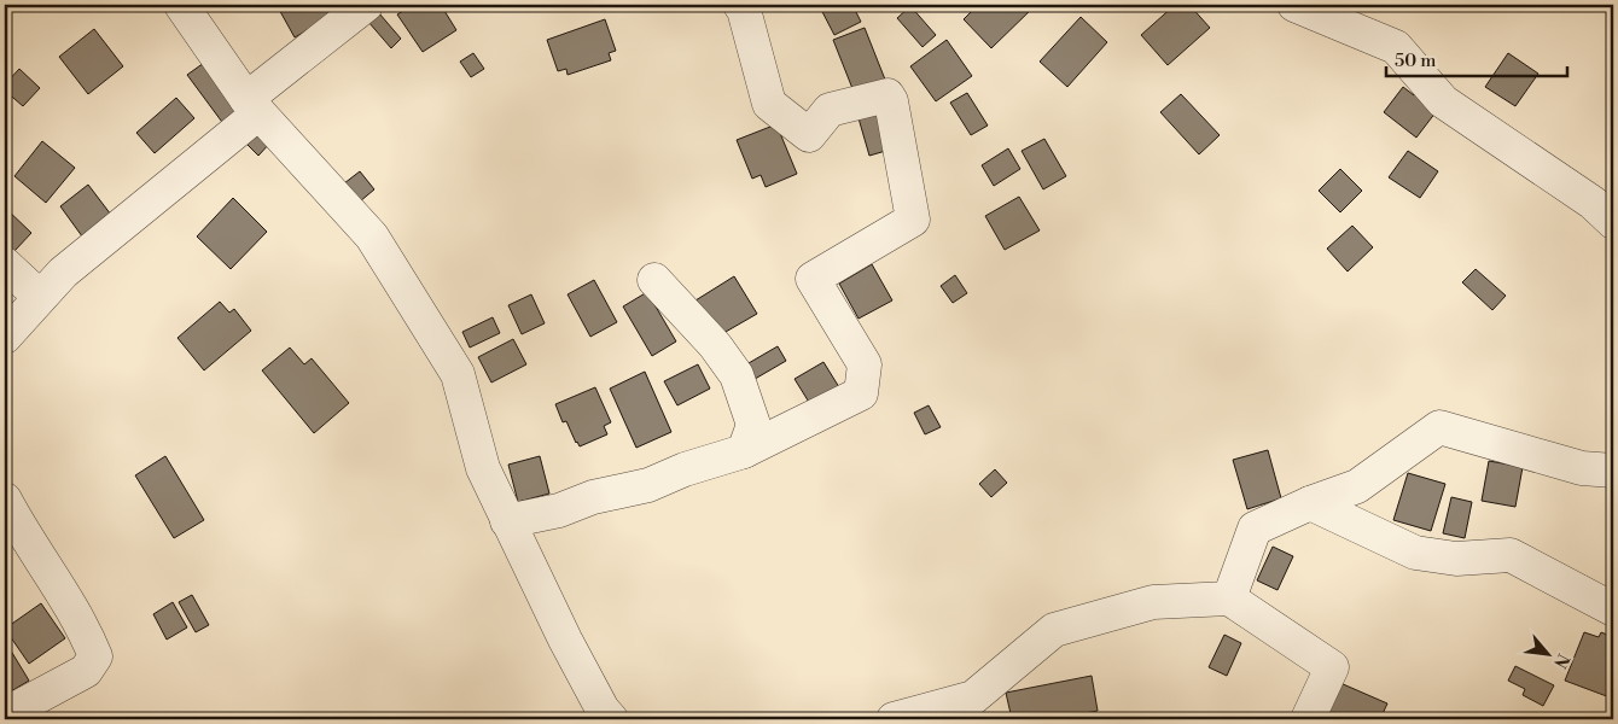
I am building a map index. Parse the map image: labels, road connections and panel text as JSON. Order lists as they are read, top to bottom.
{
  "scale_bar": "50 m",
  "north": "bottom right"
}
